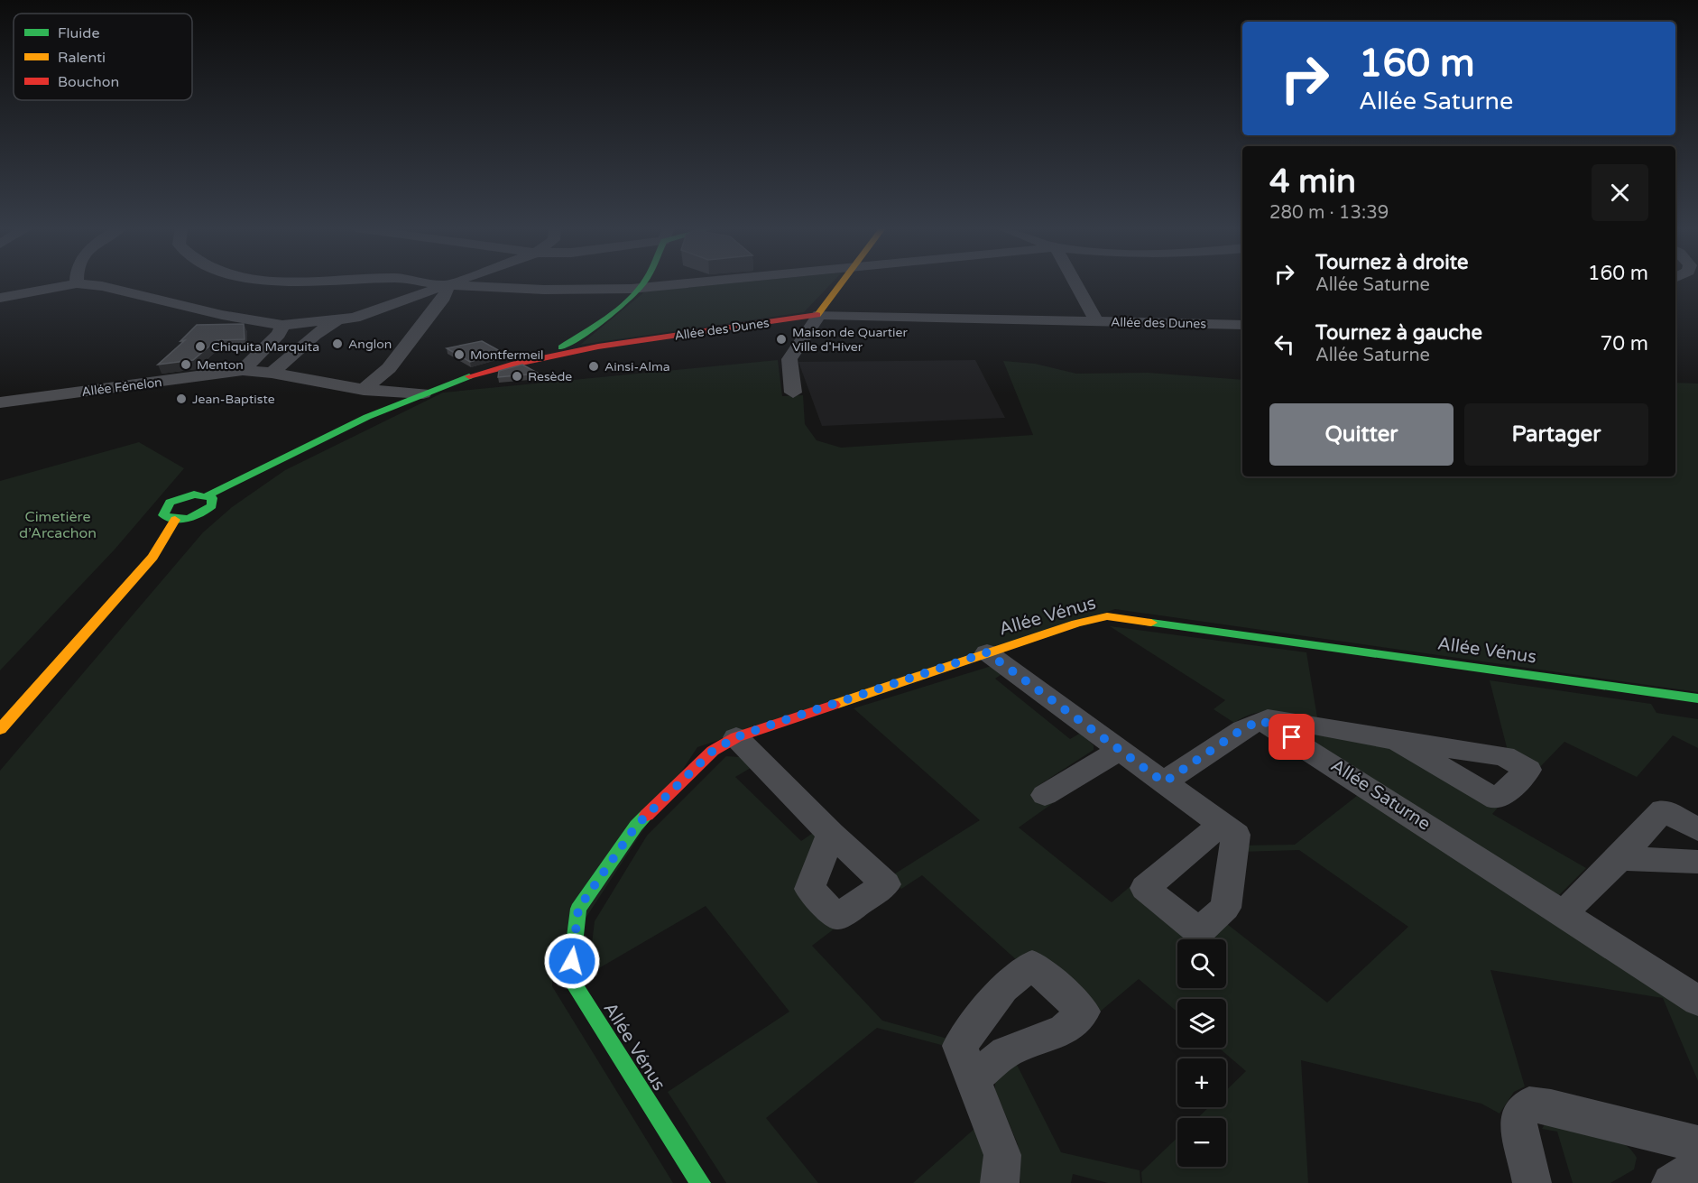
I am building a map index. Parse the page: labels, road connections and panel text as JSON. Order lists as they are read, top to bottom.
{
  "streets": {
    "street": [
      "Allée des Dunes",
      "Allée Fénelon",
      "Allée Vénus",
      "Allée Saturne"
    ]
  },
  "crossings": [
    ["Allée des Dunes", "Allée Fénelon"]
  ],
  "parks": ["Cimetière d’Arcachon"],
  "places": [
    "Maison de Quartier Ville d'Hiver",
    "Anglon",
    "Chiquita Marquita",
    "Montfermeil",
    "Menton",
    "Ainsi-Alma",
    "Resède",
    "Jean-Baptiste"
  ],
  "legend": ["Fluide", "Ralenti", "Bouchon"],
  "page": {
    "turn": ["160 m", "Allée Saturne"],
    "heading": ["4 min", "280 m · 13:39"],
    "list": [
      {
        "name": "Tournez à droite",
        "note": "Allée Saturne",
        "value": "160 m"
      },
      {
        "name": "Tournez à gauche",
        "note": "Allée Saturne",
        "value": "70 m"
      }
    ],
    "buttons": ["Quitter", "Partager"],
    "map_buttons": ["+", "−"]
  }
}
